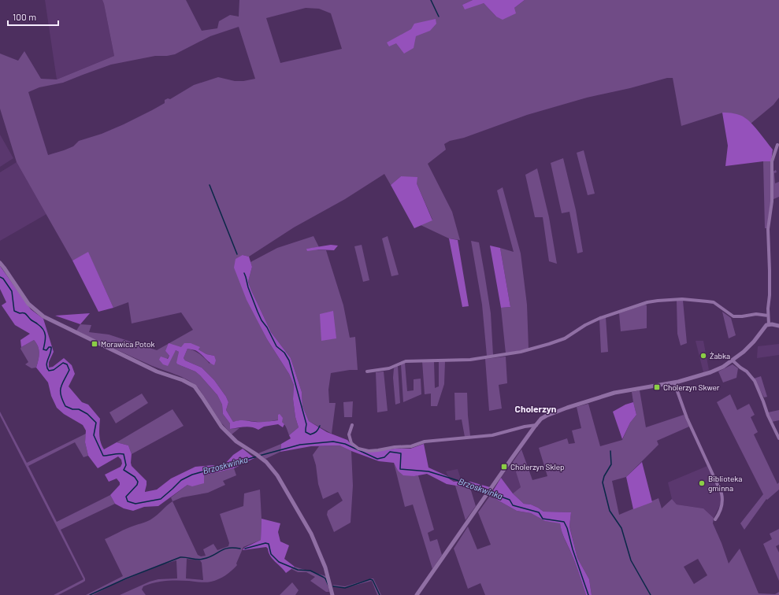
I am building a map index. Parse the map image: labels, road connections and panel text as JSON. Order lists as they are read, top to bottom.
{
  "districts": ["Cholerzyn"],
  "water": ["Brzoskwinka"],
  "places": {
    "transit": ["Morawica Potok", "Cholerzyn Skwer", "Cholerzyn Sklep"],
    "other": ["Żabka", "Biblioteka gminna"]
  },
  "scale_bar": "100 m"
}
